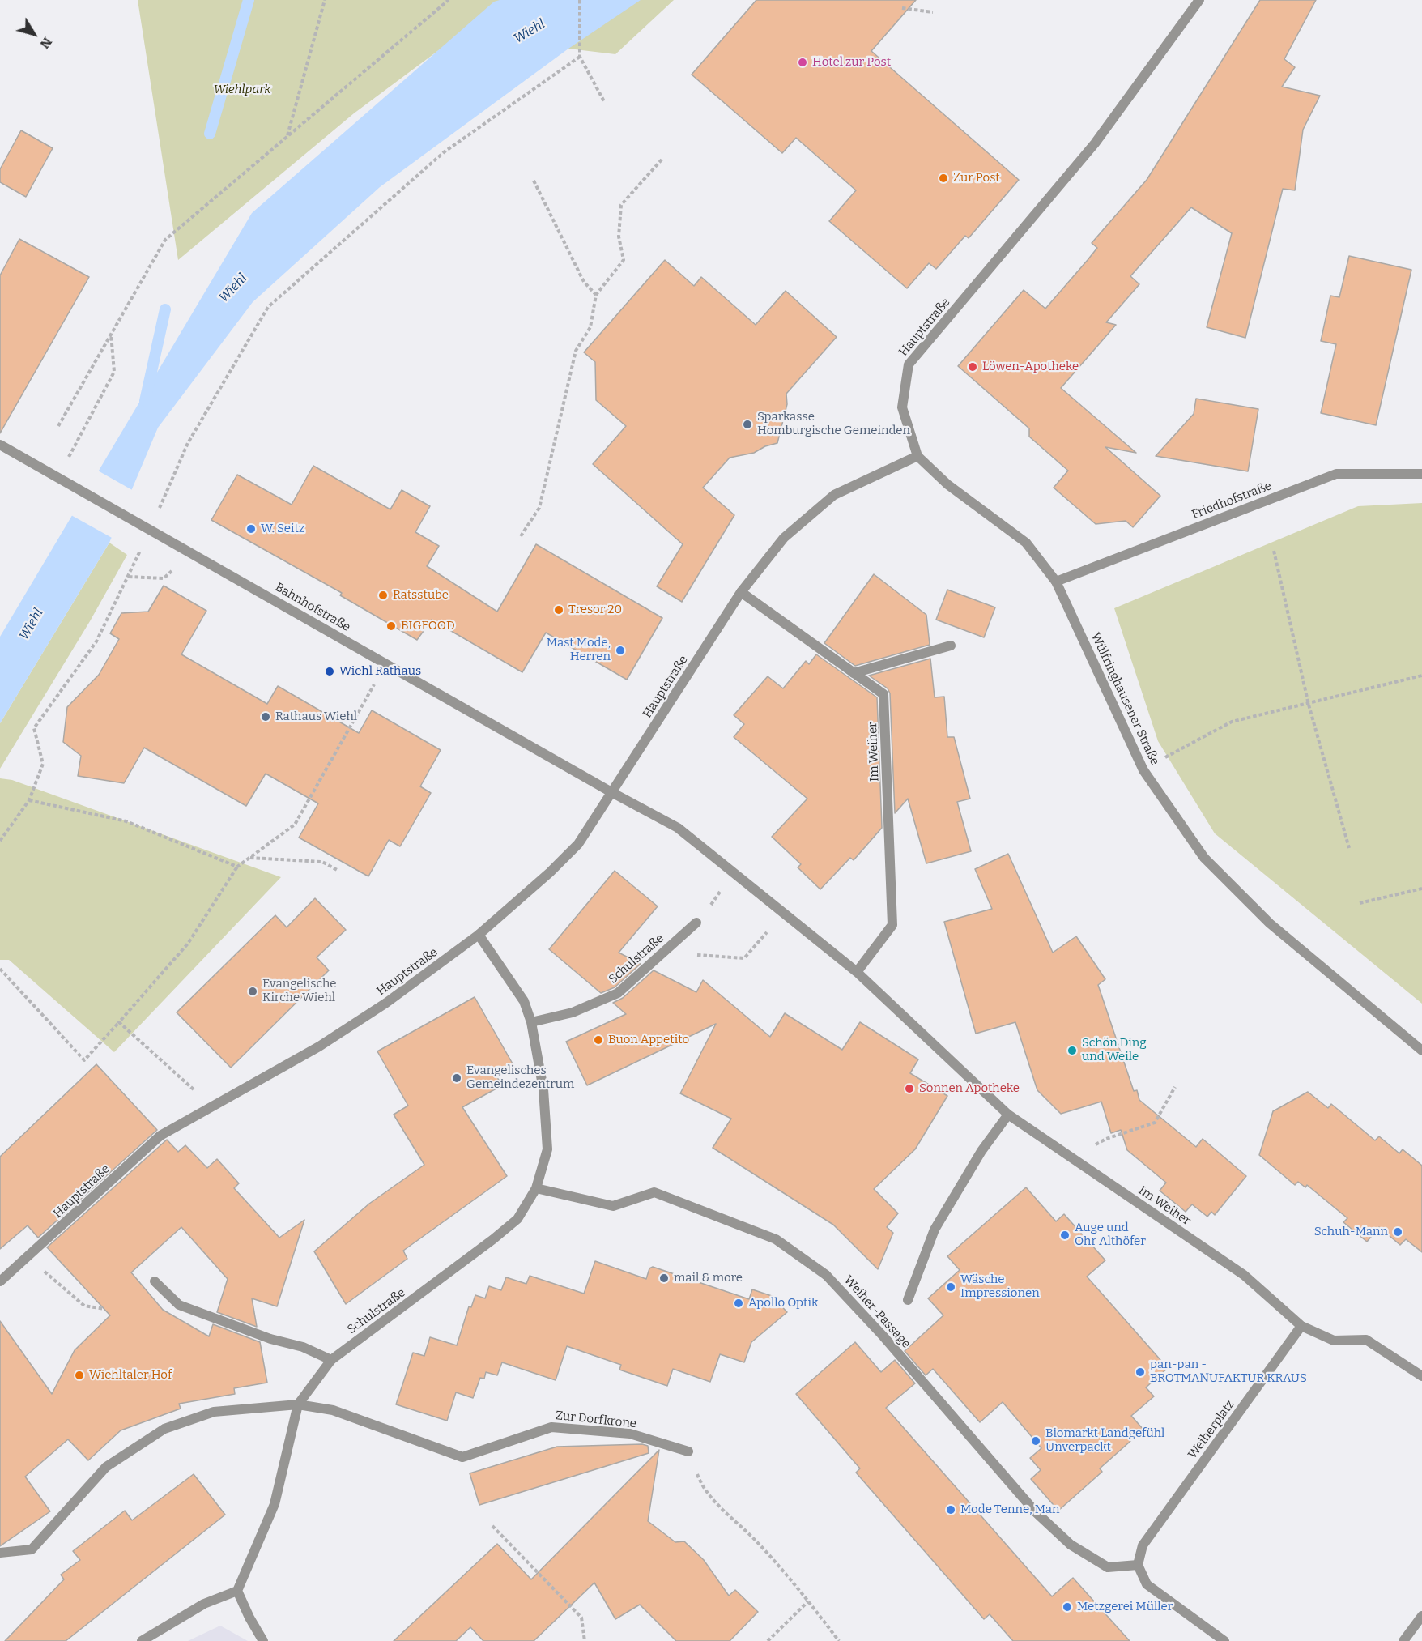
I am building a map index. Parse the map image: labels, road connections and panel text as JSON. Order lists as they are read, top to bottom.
{
  "streets": {
    "street": [
      "Hauptstraße",
      "Friedhofstraße",
      "Bahnhofstraße",
      "Wülfringhausener Straße",
      "Im Weiher",
      "Schulstraße",
      "Weiher-Passage",
      "Zur Dorfkrone",
      "Weiherplatz"
    ]
  },
  "crossings": [
    ["Hauptstraße", "Bahnhofstraße"],
    ["Hauptstraße", "Wülfringhausener Straße"],
    ["Hauptstraße", "Im Weiher"],
    ["Hauptstraße", "Schulstraße"],
    ["Friedhofstraße", "Wülfringhausener Straße"],
    ["Bahnhofstraße", "Im Weiher"],
    ["Im Weiher", "Weiherplatz"],
    ["Schulstraße", "Weiher-Passage"],
    ["Schulstraße", "Zur Dorfkrone"],
    ["Weiher-Passage", "Weiherplatz"]
  ],
  "water": ["Wiehl"],
  "parks": ["Wiehlpark"],
  "places": [
    "Hotel zur Post",
    "Zur Post",
    "Löwen-Apotheke",
    "Sparkasse Homburgische Gemeinden",
    "W. Seitz",
    "Ratsstube",
    "Tresor 20",
    "BIGFOOD",
    "Mast Mode, Herren",
    "Wiehl Rathaus",
    "Rathaus Wiehl",
    "Evangelische Kirche Wiehl",
    "Buon Appetito",
    "Schön Ding und Weile",
    "Evangelisches Gemeindezentrum",
    "Sonnen Apotheke",
    "Schuh-Mann",
    "Auge und Ohr Althöfer",
    "mail & more",
    "Wäsche Impressionen",
    "Apollo Optik",
    "pan-pan - BROTMANUFAKTUR KRAUS",
    "Wiehltaler Hof",
    "Biomarkt Landgefühl Unverpackt",
    "Mode Tenne, Man",
    "Metzgerei Müller"
  ],
  "north": "bottom right"
}
